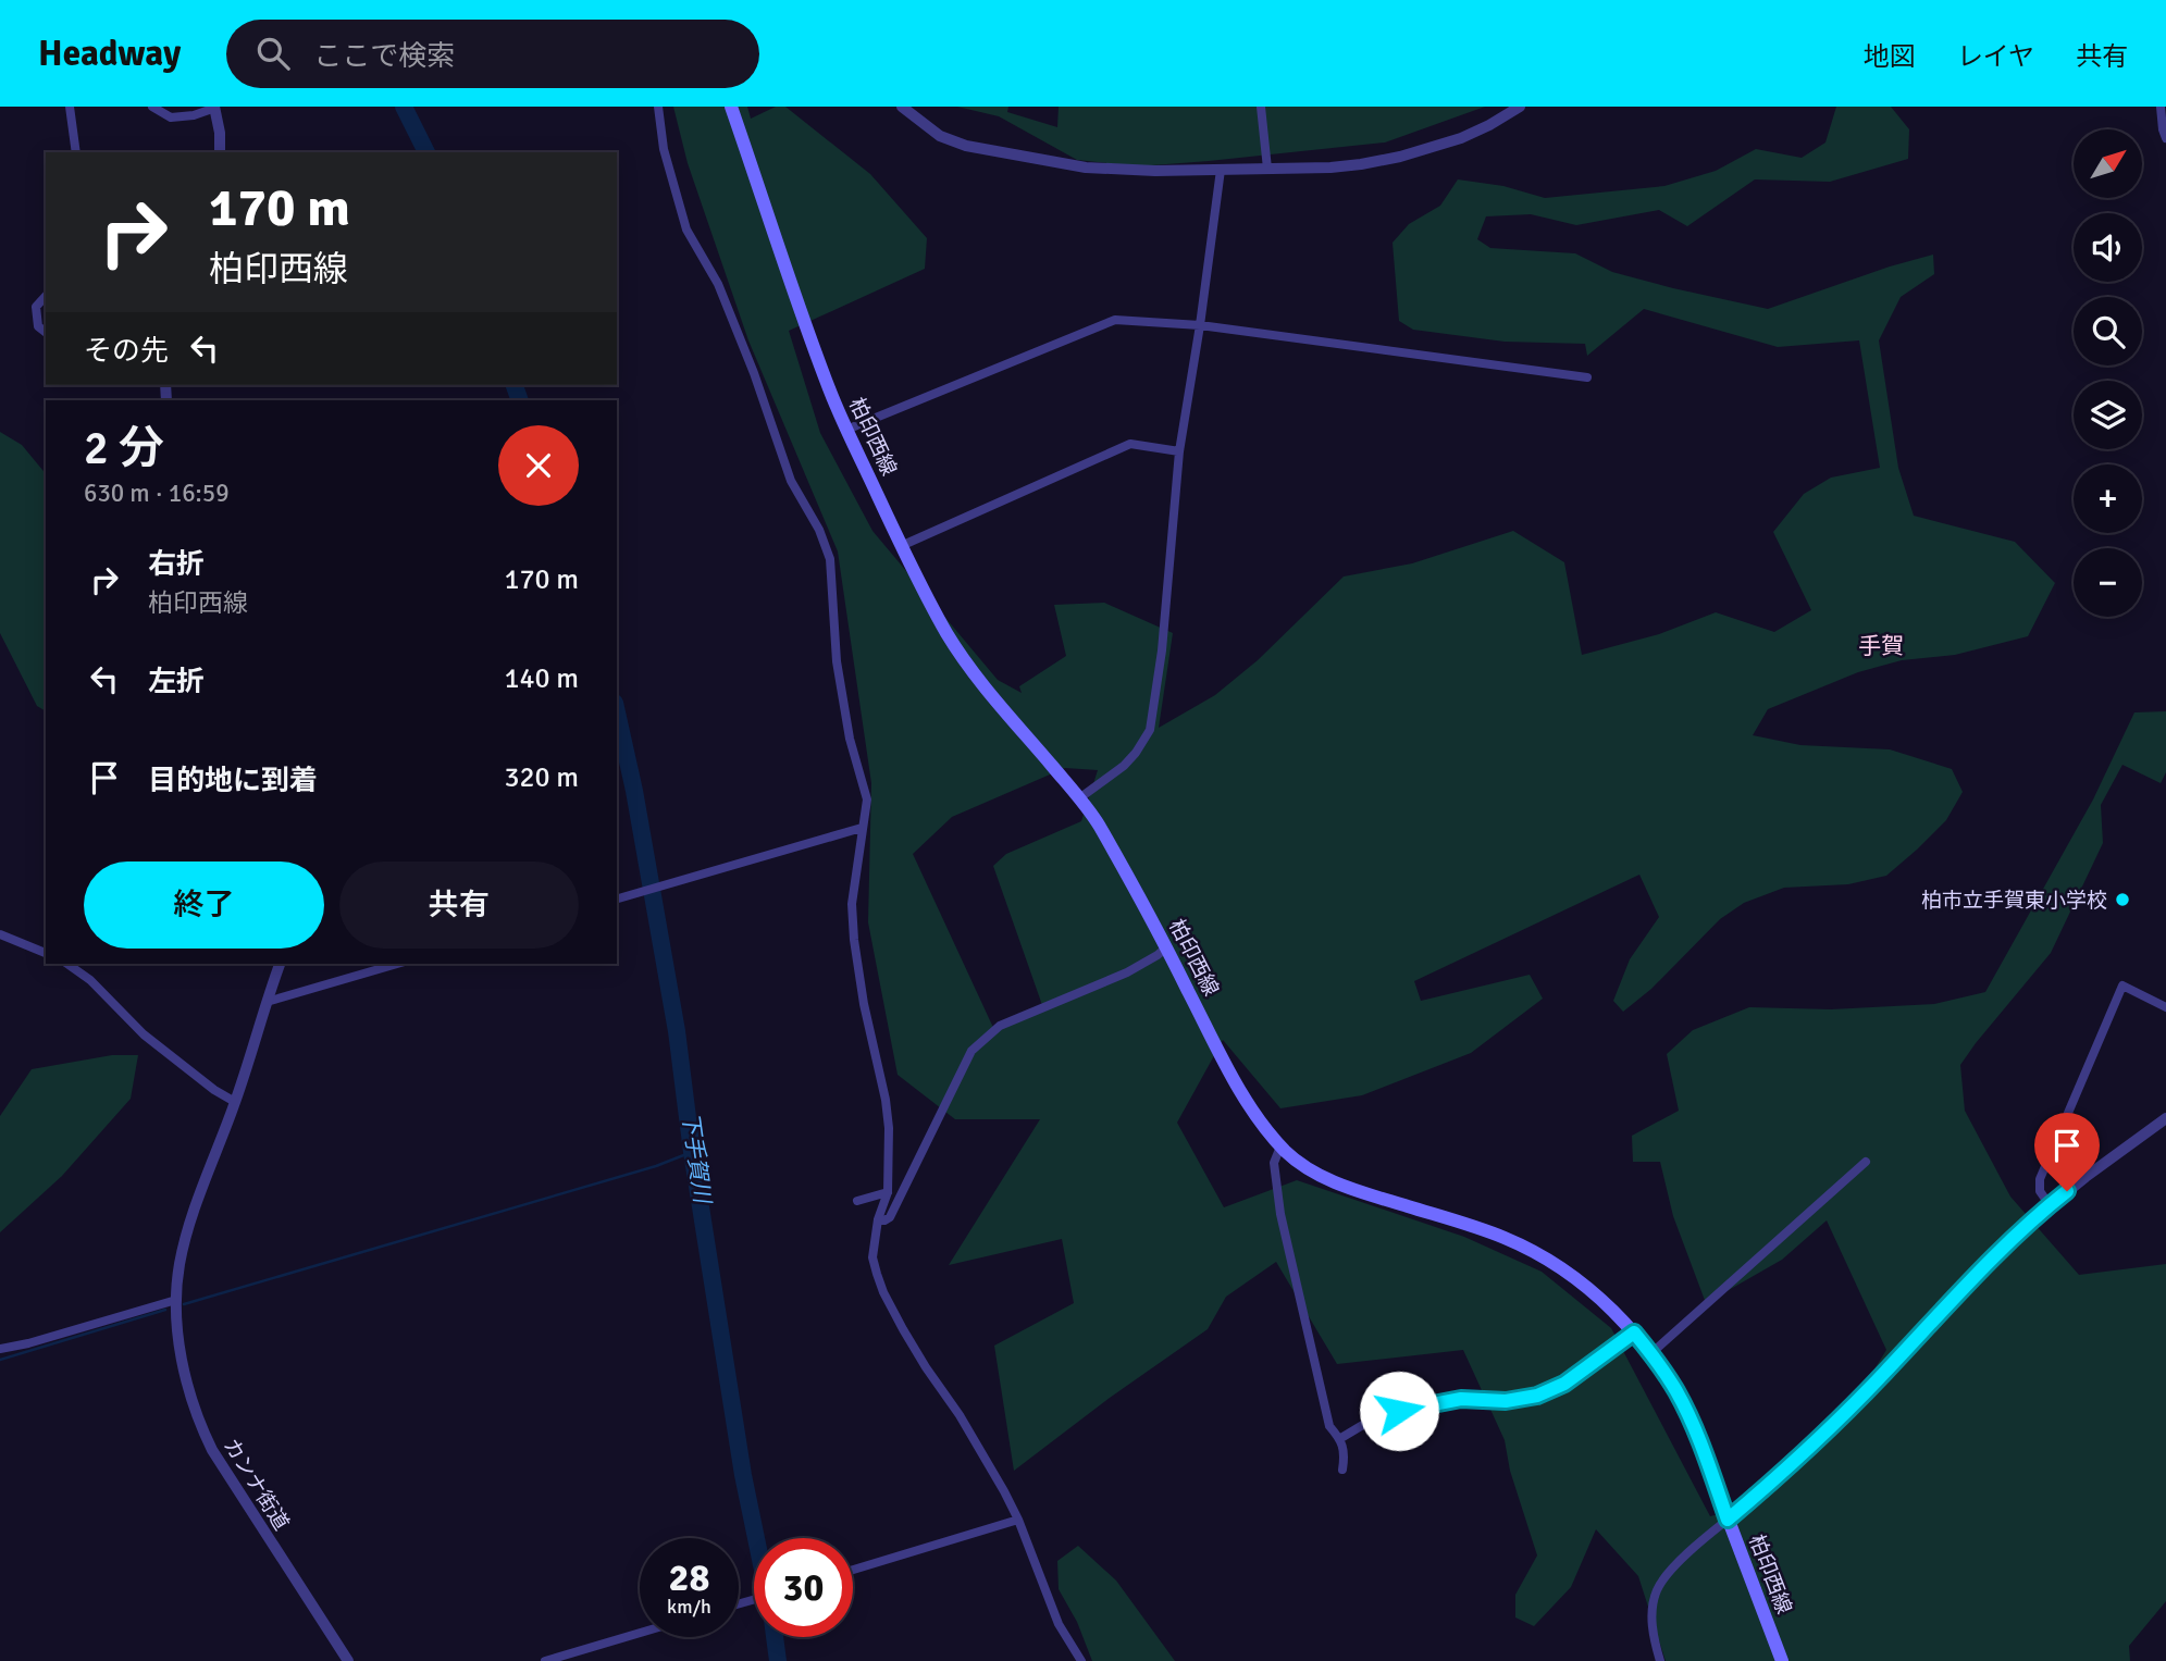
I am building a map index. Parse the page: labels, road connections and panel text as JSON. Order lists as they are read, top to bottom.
{
  "streets": {
    "main road": ["柏印西線"],
    "street": ["カンナ街道"]
  },
  "districts": ["手賀"],
  "water": ["下手賀川"],
  "places": ["柏市立手賀東小学校"],
  "north": "top right",
  "page": {
    "header": "Headway",
    "search": "ここで検索",
    "nav": ["地図", "レイヤ", "共有"],
    "map_buttons": ["+", "−"],
    "turn": ["170 m", "柏印西線"],
    "then": "その先",
    "heading": ["2 分", "630 m · 16:59"],
    "list": [
      {
        "name": "右折",
        "note": "柏印西線",
        "value": "170 m"
      },
      {
        "name": "左折",
        "value": "140 m"
      },
      {
        "name": "目的地に到着",
        "value": "320 m"
      }
    ],
    "buttons": ["終了", "共有"],
    "speed": "28 km/h",
    "limit": "30"
  }
}
